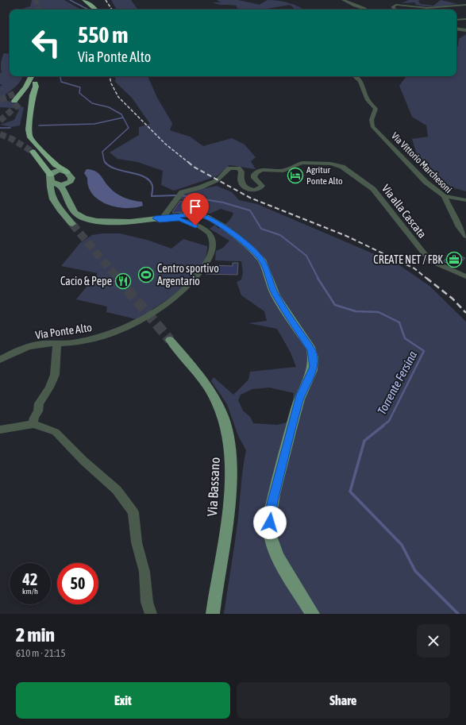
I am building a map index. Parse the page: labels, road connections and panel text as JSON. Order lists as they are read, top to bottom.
{
  "streets": {
    "main road": ["Via Bassano"],
    "street": ["Via Vittorio Marchesoni", "Via alla Cascata", "Via Ponte Alto"]
  },
  "crossings": [
    ["Via alla Cascata", "Via Ponte Alto"]
  ],
  "water": ["Torrente Fersina"],
  "places": {
    "hotel": ["Agritur Ponte Alto"],
    "office": ["CREATE NET / FBK"],
    "sports": ["Centro sportivo Argentario"],
    "restaurant": ["Cacio & Pepe"]
  },
  "page": {
    "turn": ["550 m", "Via Ponte Alto"],
    "speed": "42 km/h",
    "limit": "50",
    "heading": ["2 min", "610 m · 21:15"],
    "buttons": ["Exit", "Share"]
  }
}
